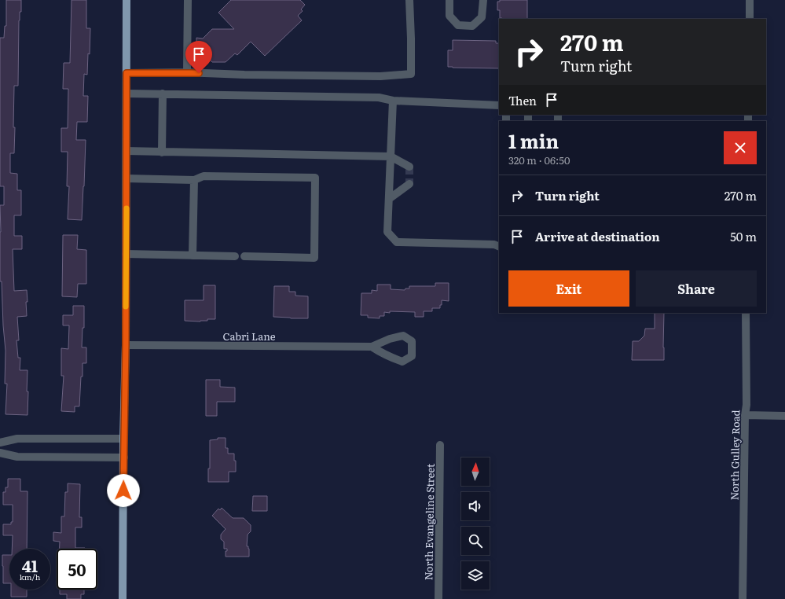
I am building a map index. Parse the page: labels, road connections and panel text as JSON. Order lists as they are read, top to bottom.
{
  "streets": {
    "street": ["Cabri Lane", "North Gulley Road", "North Evangeline Street"]
  },
  "north": "top",
  "page": {
    "turn": ["270 m", "Turn right"],
    "then": "Then",
    "heading": ["1 min", "320 m · 06:50"],
    "list": [
      {
        "name": "Turn right",
        "value": "270 m"
      },
      {
        "name": "Arrive at destination",
        "value": "50 m"
      }
    ],
    "buttons": ["Exit", "Share"],
    "speed": "41 km/h",
    "limit": "50"
  }
}
